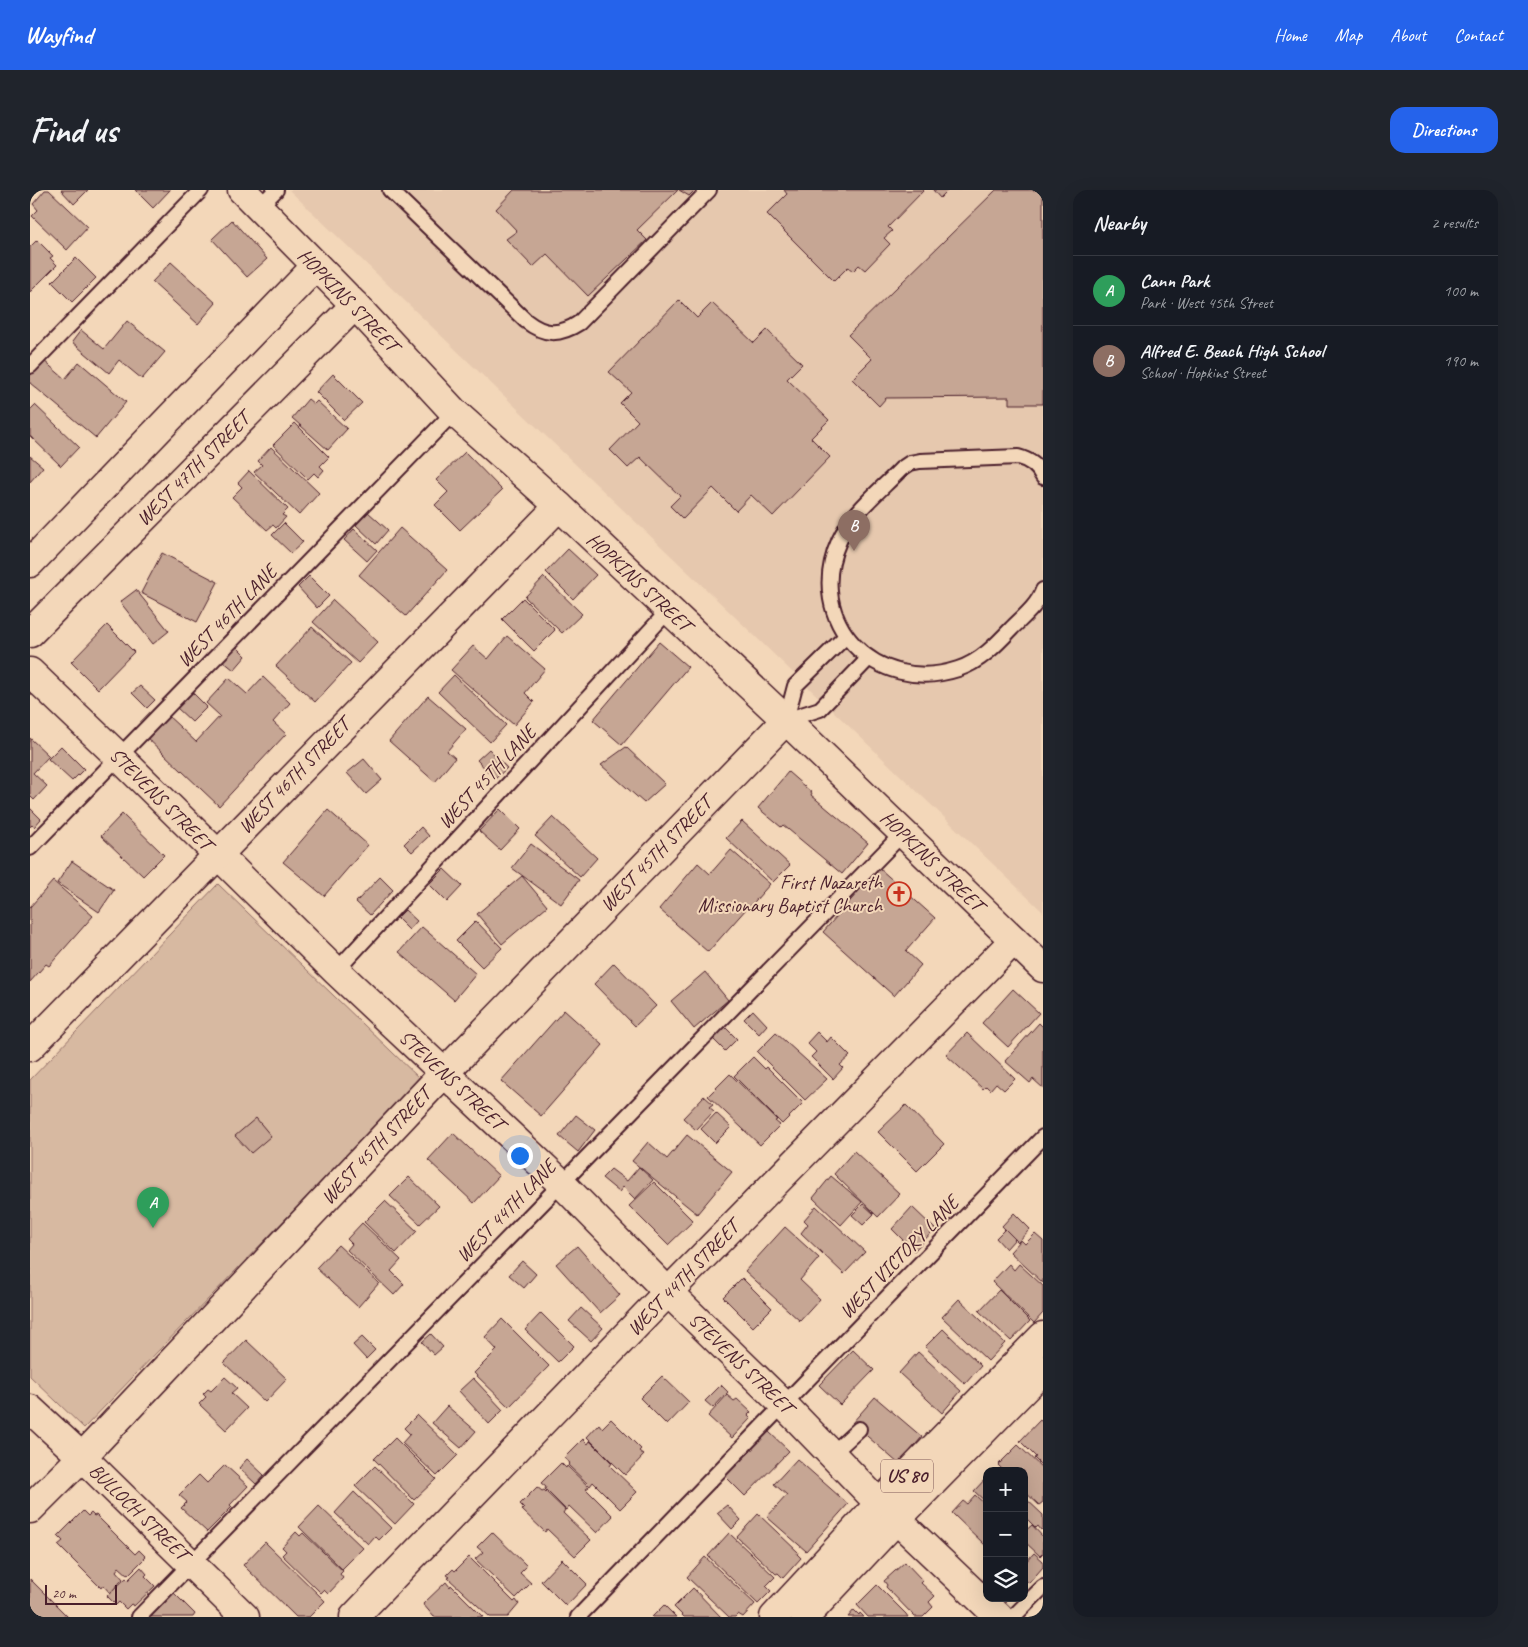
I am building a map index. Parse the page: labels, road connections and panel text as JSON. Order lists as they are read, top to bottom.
{
  "streets": {
    "street": [
      "HOPKINS STREET",
      "WEST 47TH STREET",
      "WEST 46TH STREET",
      "STEVENS STREET",
      "WEST 45TH STREET",
      "WEST 44TH STREET",
      "US 80",
      "BULLOCH STREET"
    ],
    "lane": [
      "WEST 46TH LANE",
      "WEST 45TH LANE",
      "WEST 44TH LANE",
      "WEST VICTORY LANE"
    ]
  },
  "crossings": [
    ["HOPKINS STREET", "WEST 47TH STREET"],
    ["HOPKINS STREET", "WEST 46TH LANE"],
    ["HOPKINS STREET", "WEST 46TH STREET"],
    ["HOPKINS STREET", "WEST 45TH LANE"],
    ["HOPKINS STREET", "WEST 45TH STREET"],
    ["HOPKINS STREET", "WEST 44TH LANE"],
    ["HOPKINS STREET", "WEST 44TH STREET"],
    ["WEST 46TH LANE", "STEVENS STREET"],
    ["WEST 46TH STREET", "STEVENS STREET"],
    ["WEST 45TH LANE", "STEVENS STREET"],
    ["STEVENS STREET", "WEST 45TH STREET"],
    ["STEVENS STREET", "WEST 44TH LANE"],
    ["STEVENS STREET", "WEST VICTORY LANE"],
    ["STEVENS STREET", "WEST 44TH STREET"],
    ["STEVENS STREET", "US 80"],
    ["WEST 45TH STREET", "BULLOCH STREET"],
    ["WEST 44TH LANE", "BULLOCH STREET"]
  ],
  "places": {
    "church": ["First Nazareth Missionary Baptist Church"]
  },
  "scale_bar": "20 m",
  "page": {
    "header": "Wayfind",
    "nav": [
      "Home",
      "Map",
      "About",
      "Contact"
    ],
    "buttons": "Directions",
    "title": "Find us",
    "heading": ["Nearby", "2 results"],
    "list": [
      {
        "mark": "A",
        "name": "Cann Park",
        "note": "Park · West 45th Street",
        "value": "100 m"
      },
      {
        "mark": "B",
        "name": "Alfred E. Beach High School",
        "note": "School · Hopkins Street",
        "value": "190 m"
      }
    ],
    "pins": ["B", "A"],
    "map_buttons": ["+", "−"],
    "scale": "20 m"
  }
}
